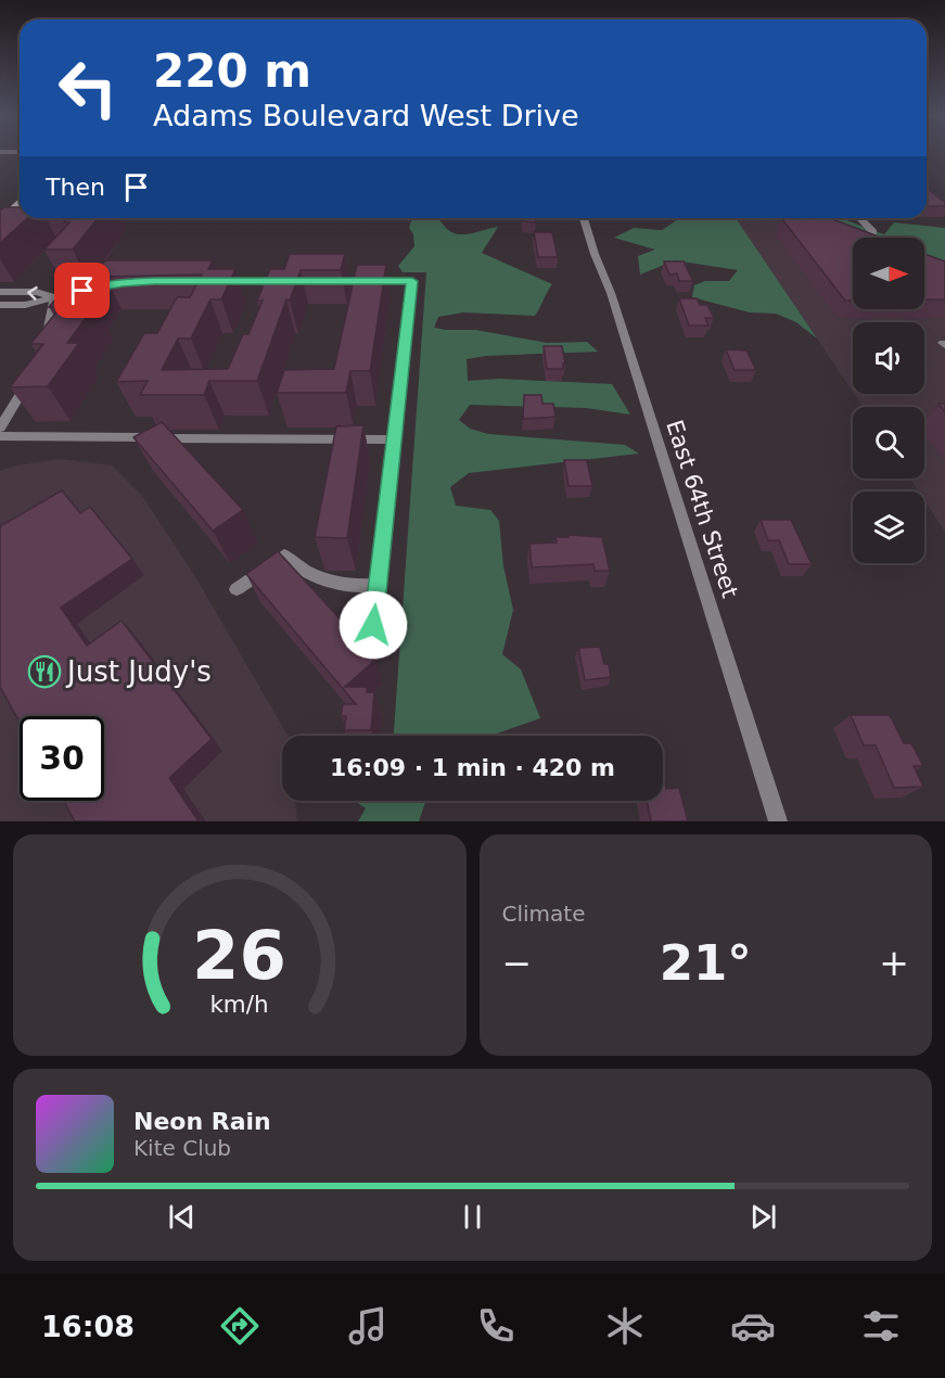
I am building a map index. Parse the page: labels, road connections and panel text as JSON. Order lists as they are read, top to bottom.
{
  "streets": {
    "street": ["East 64th Street"]
  },
  "places": {
    "restaurant": ["Just Judy's"]
  },
  "north": "right",
  "page": {
    "turn": ["220 m", "Adams Boulevard West Drive"],
    "then": "Then",
    "limit": "30",
    "trip": "16:09 · 1 min · 420 m",
    "tile": "Climate",
    "heat": ["−", "21°", "+"],
    "song": ["Neon Rain", "Kite Club"],
    "tabs": "16:08",
    "gauge": ["26", "km/h"]
  }
}
